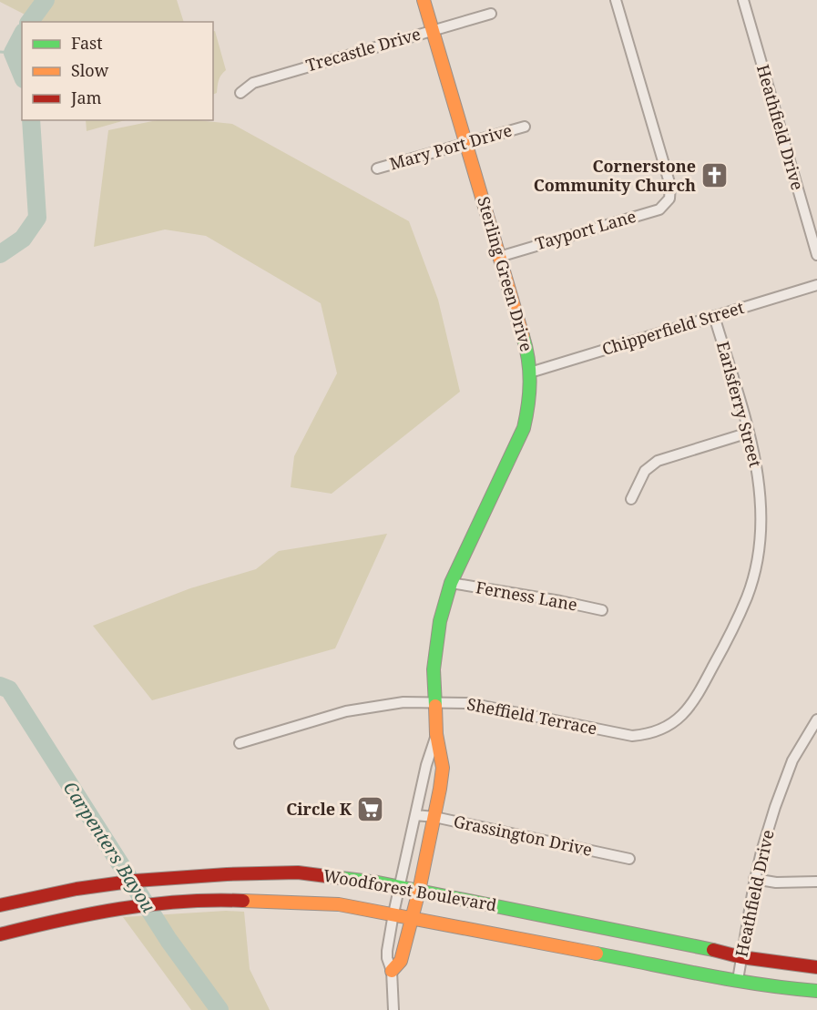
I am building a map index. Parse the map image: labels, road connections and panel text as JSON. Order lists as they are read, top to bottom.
{
  "streets": {
    "main road": ["Sterling Green Drive", "Woodforest Boulevard"],
    "street": [
      "Trecastle Drive",
      "Heathfield Drive",
      "Mary Port Drive",
      "Tayport Lane",
      "Chipperfield Street",
      "Earlsferry Street",
      "Ferness Lane",
      "Sheffield Terrace",
      "Grassington Drive"
    ]
  },
  "crossings": [
    ["Trecastle Drive", "Sterling Green Drive"],
    ["Heathfield Drive", "Woodforest Boulevard"],
    ["Mary Port Drive", "Sterling Green Drive"],
    ["Tayport Lane", "Sterling Green Drive"],
    ["Sterling Green Drive", "Chipperfield Street"],
    ["Sterling Green Drive", "Ferness Lane"],
    ["Sterling Green Drive", "Sheffield Terrace"],
    ["Sterling Green Drive", "Grassington Drive"],
    ["Sterling Green Drive", "Woodforest Boulevard"],
    ["Chipperfield Street", "Earlsferry Street"],
    ["Earlsferry Street", "Sheffield Terrace"]
  ],
  "water": ["Carpenters Bayou"],
  "places": {
    "church": ["Cornerstone Community Church"],
    "supermarket": ["Circle K"]
  },
  "legend": ["Fast", "Slow", "Jam"]
}
